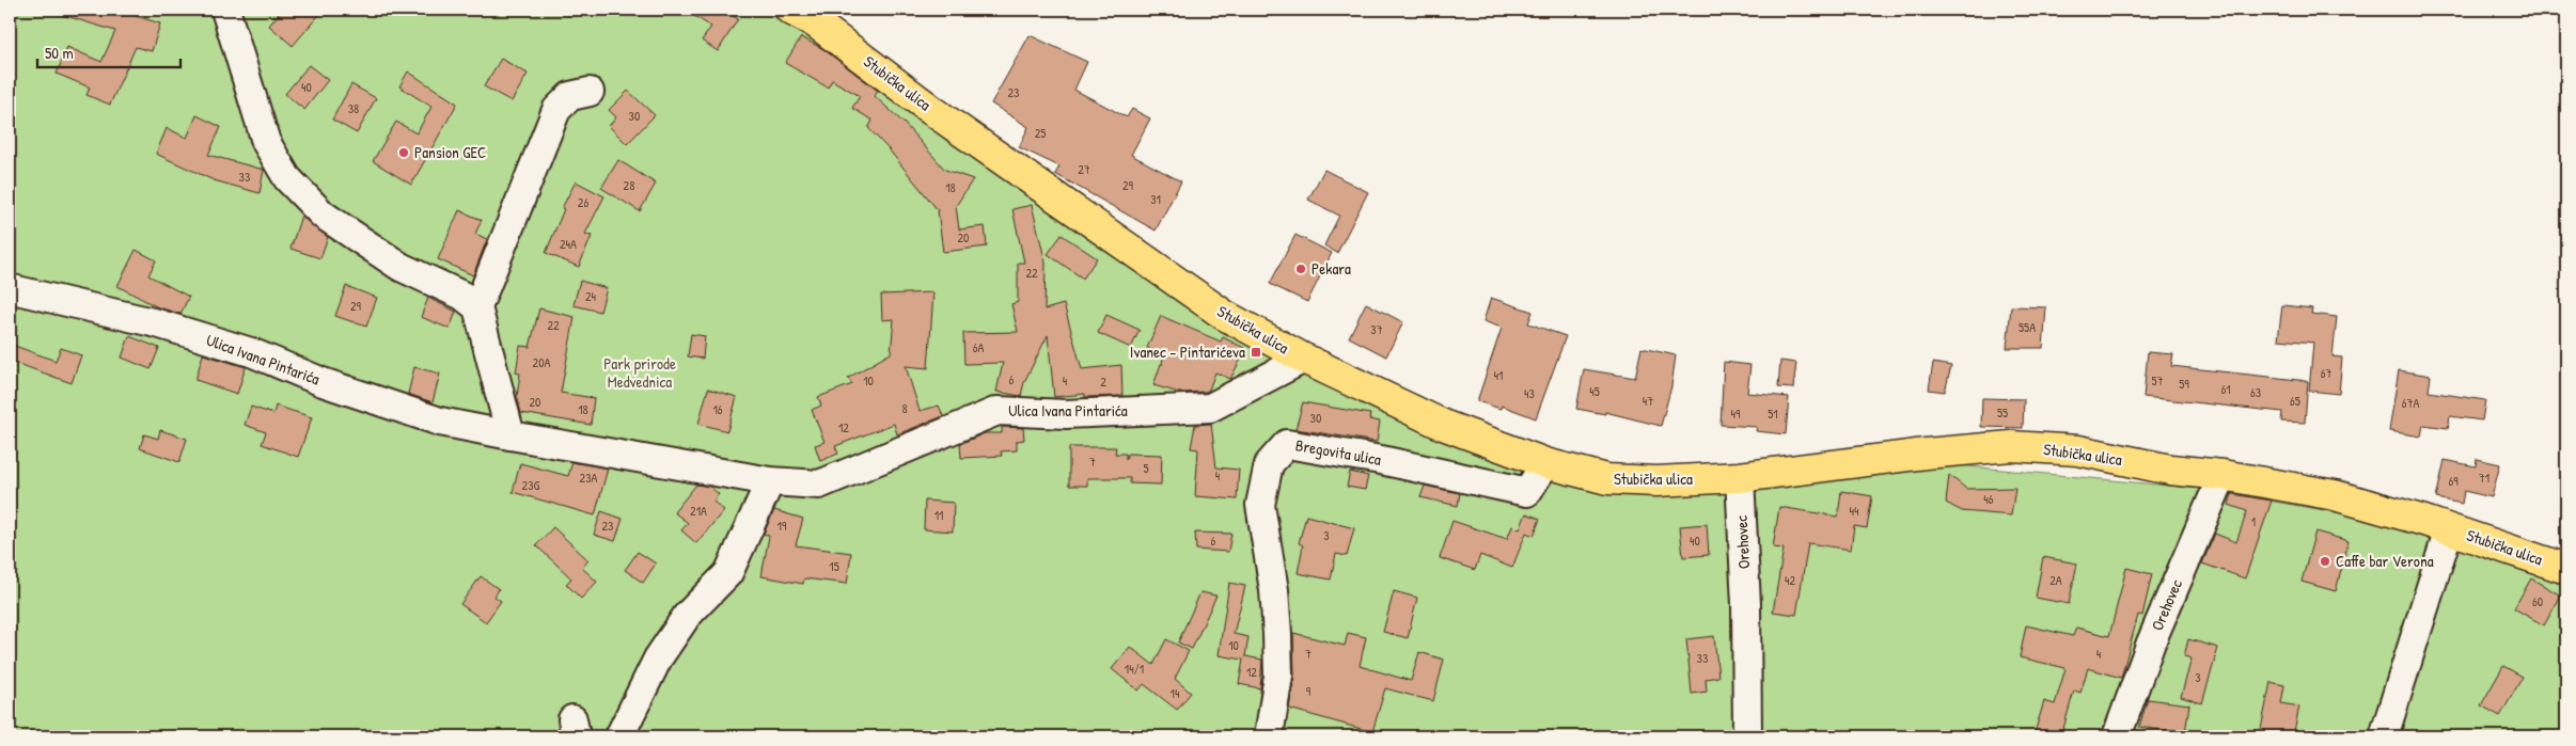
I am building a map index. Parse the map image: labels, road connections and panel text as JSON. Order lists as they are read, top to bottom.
{
  "streets": {
    "main road": ["Stubička ulica"],
    "street": ["Ulica Ivana Pintarića", "Bregovita ulica", "Orehovec"]
  },
  "crossings": [
    ["Stubička ulica", "Ulica Ivana Pintarića"],
    ["Stubička ulica", "Bregovita ulica"],
    ["Stubička ulica", "Orehovec"]
  ],
  "parks": ["Park prirode Medvednica"],
  "places": {
    "other": ["Pansion GEC", "Pekara", "Caffe bar Verona"],
    "transit": ["Ivanec - Pintarićeva"]
  },
  "house_numbers": [
    "40",
    "23",
    "38",
    "30",
    "25",
    "27",
    "33",
    "28",
    "29",
    "18",
    "31",
    "26",
    "20",
    "24A",
    "22",
    "24",
    "29",
    "22",
    "55A",
    "37",
    "6A",
    "20A",
    "67",
    "41",
    "6",
    "10",
    "4",
    "57",
    "2",
    "59",
    "61",
    "45",
    "63",
    "43",
    "47",
    "65",
    "20",
    "67A",
    "8",
    "18",
    "16",
    "55",
    "49",
    "51",
    "30",
    "12",
    "7",
    "5",
    "4",
    "23A",
    "71",
    "69",
    "23G",
    "46",
    "21A",
    "44",
    "11",
    "1",
    "23",
    "19",
    "3",
    "6",
    "40",
    "15",
    "42",
    "2A",
    "60",
    "10",
    "7",
    "4",
    "33",
    "14/1",
    "12",
    "3",
    "9",
    "14"
  ],
  "scale_bar": "50 m"
}
